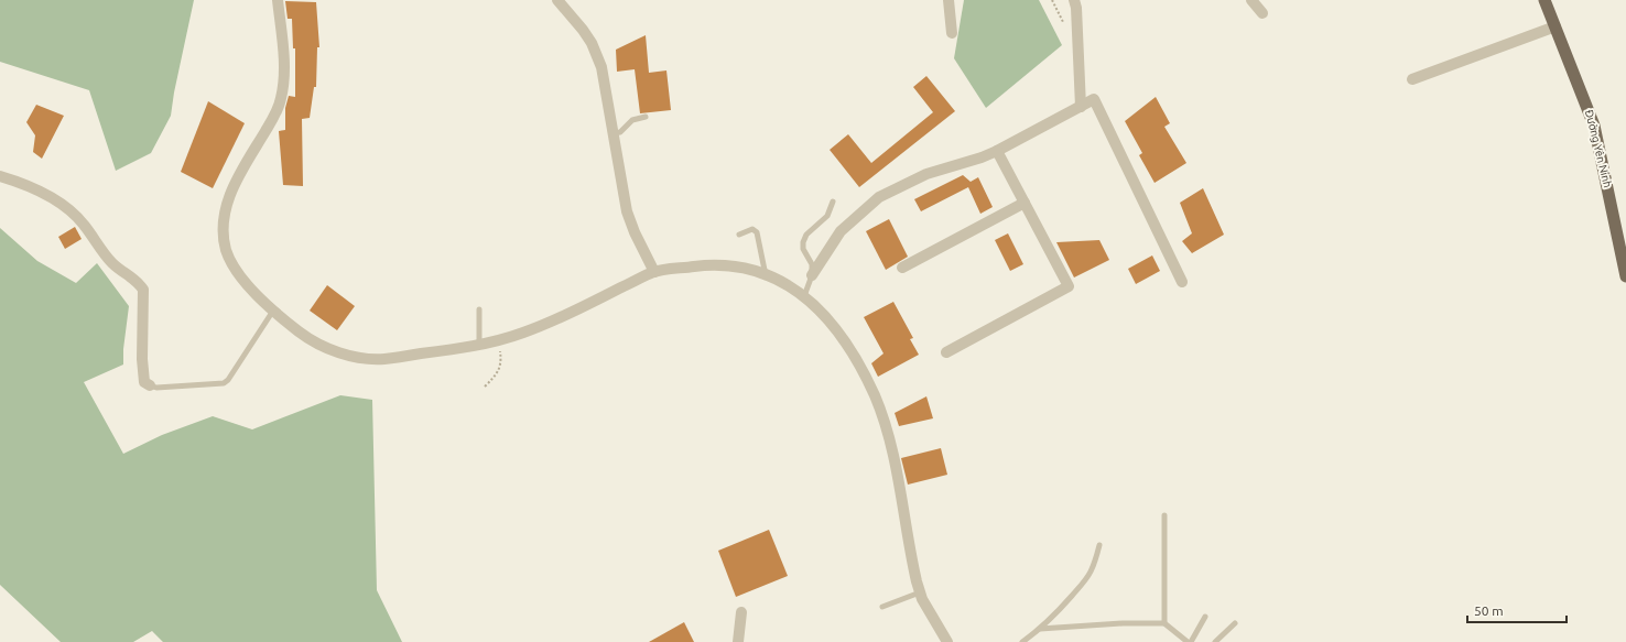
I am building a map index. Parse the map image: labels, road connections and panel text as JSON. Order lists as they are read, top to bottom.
{
  "streets": {
    "main road": ["Đường Yên Ninh"]
  },
  "scale_bar": "50 m"
}
